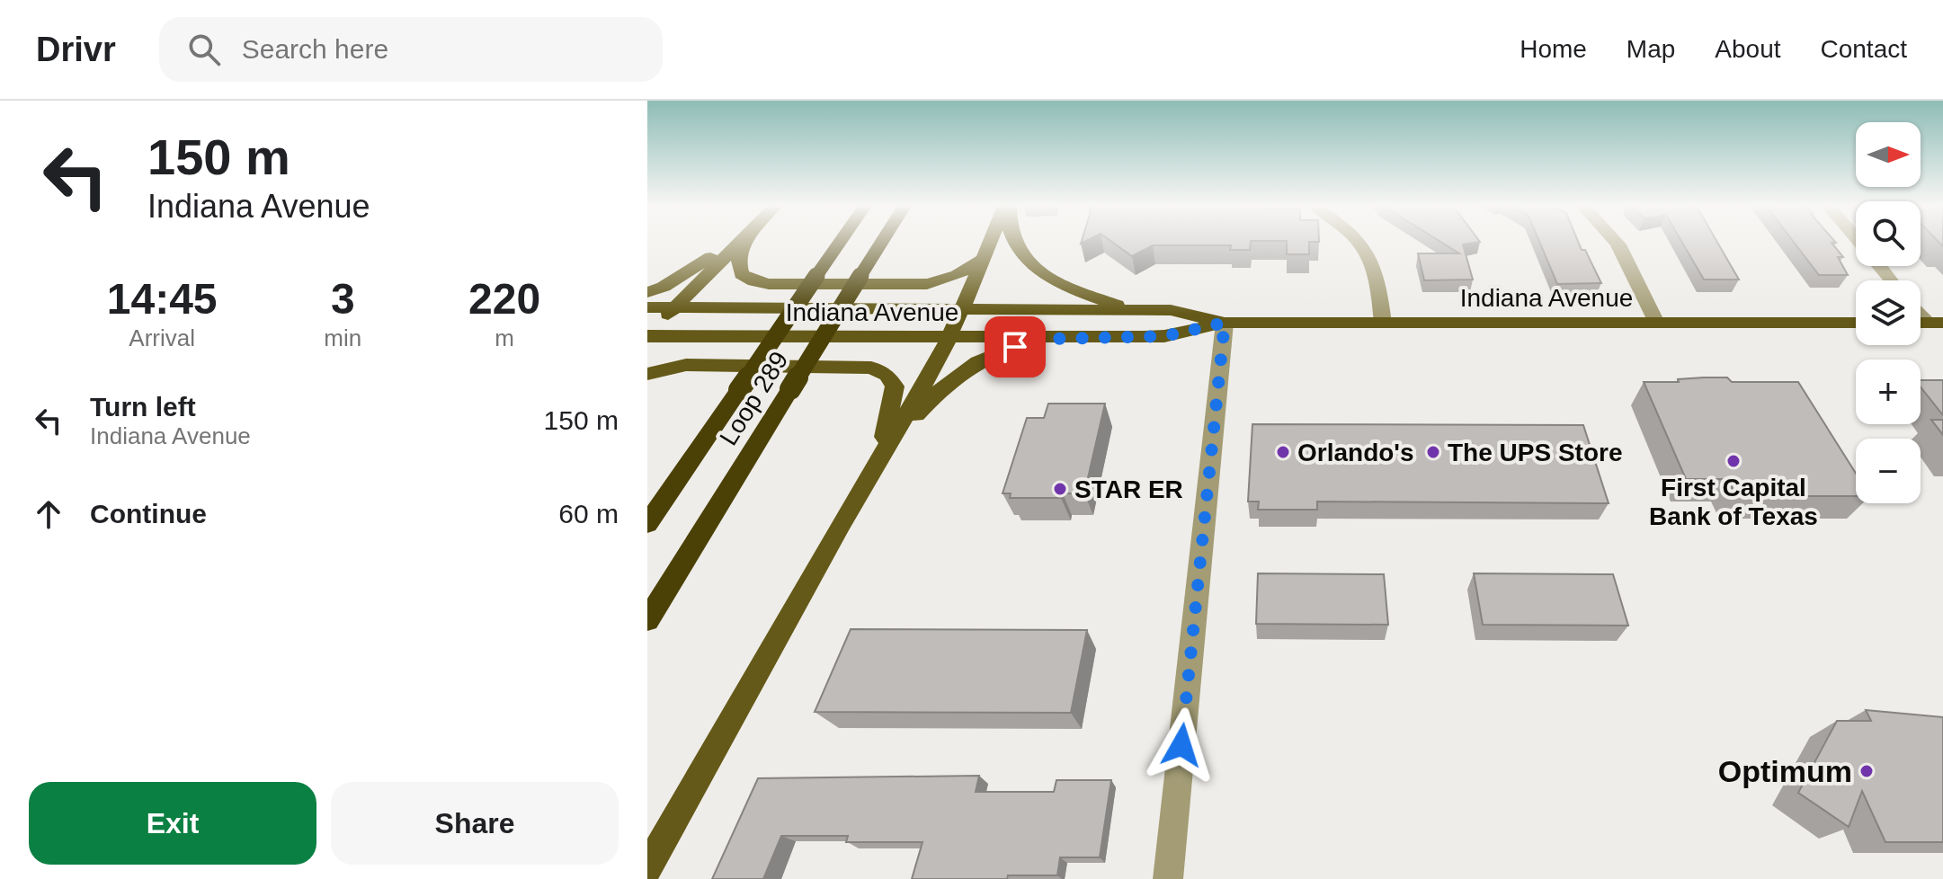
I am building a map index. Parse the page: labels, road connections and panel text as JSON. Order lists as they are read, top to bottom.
{
  "streets": {
    "highway": ["Loop 289"],
    "main road": ["Indiana Avenue"]
  },
  "places": [
    "Orlando's",
    "The UPS Store",
    "First Capital Bank of Texas",
    "STAR ER",
    "Optimum"
  ],
  "north": "right",
  "page": {
    "header": "Drivr",
    "search": "Search here",
    "nav": [
      "Home",
      "Map",
      "About",
      "Contact"
    ],
    "turn": ["150 m", "Indiana Avenue"],
    "map_buttons": ["+", "−"],
    "eta": [
      "14:45",
      "Arrival",
      "3",
      "min",
      "220",
      "m"
    ],
    "list": [
      {
        "name": "Turn left",
        "note": "Indiana Avenue",
        "value": "150 m"
      },
      {
        "name": "Continue",
        "value": "60 m"
      }
    ],
    "buttons": ["Exit", "Share"]
  }
}
